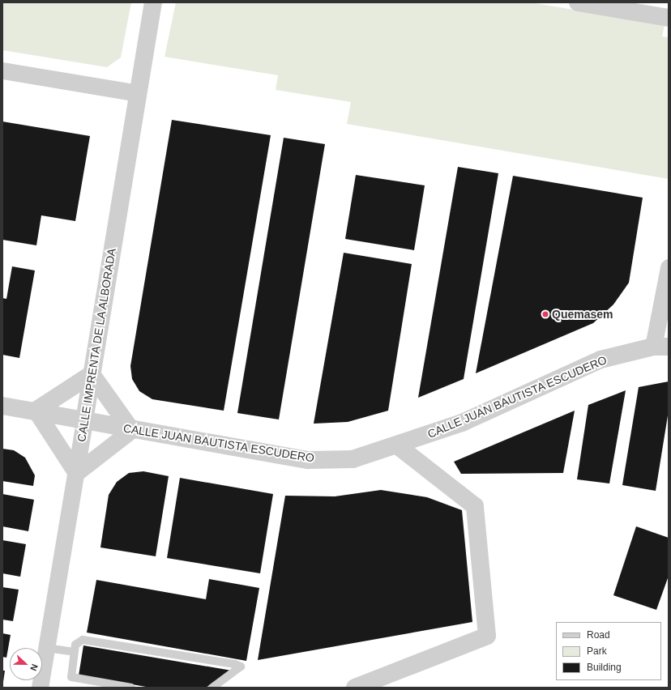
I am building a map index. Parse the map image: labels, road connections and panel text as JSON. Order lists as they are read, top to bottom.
{
  "streets": {
    "street": ["CALLE IMPRENTA DE LA ALBORADA", "CALLE JUAN BAUTISTA ESCUDERO"]
  },
  "crossings": [
    ["CALLE IMPRENTA DE LA ALBORADA", "CALLE JUAN BAUTISTA ESCUDERO"]
  ],
  "places": ["Quemasem"],
  "legend": ["Road", "Park", "Building"],
  "north": "right"
}
